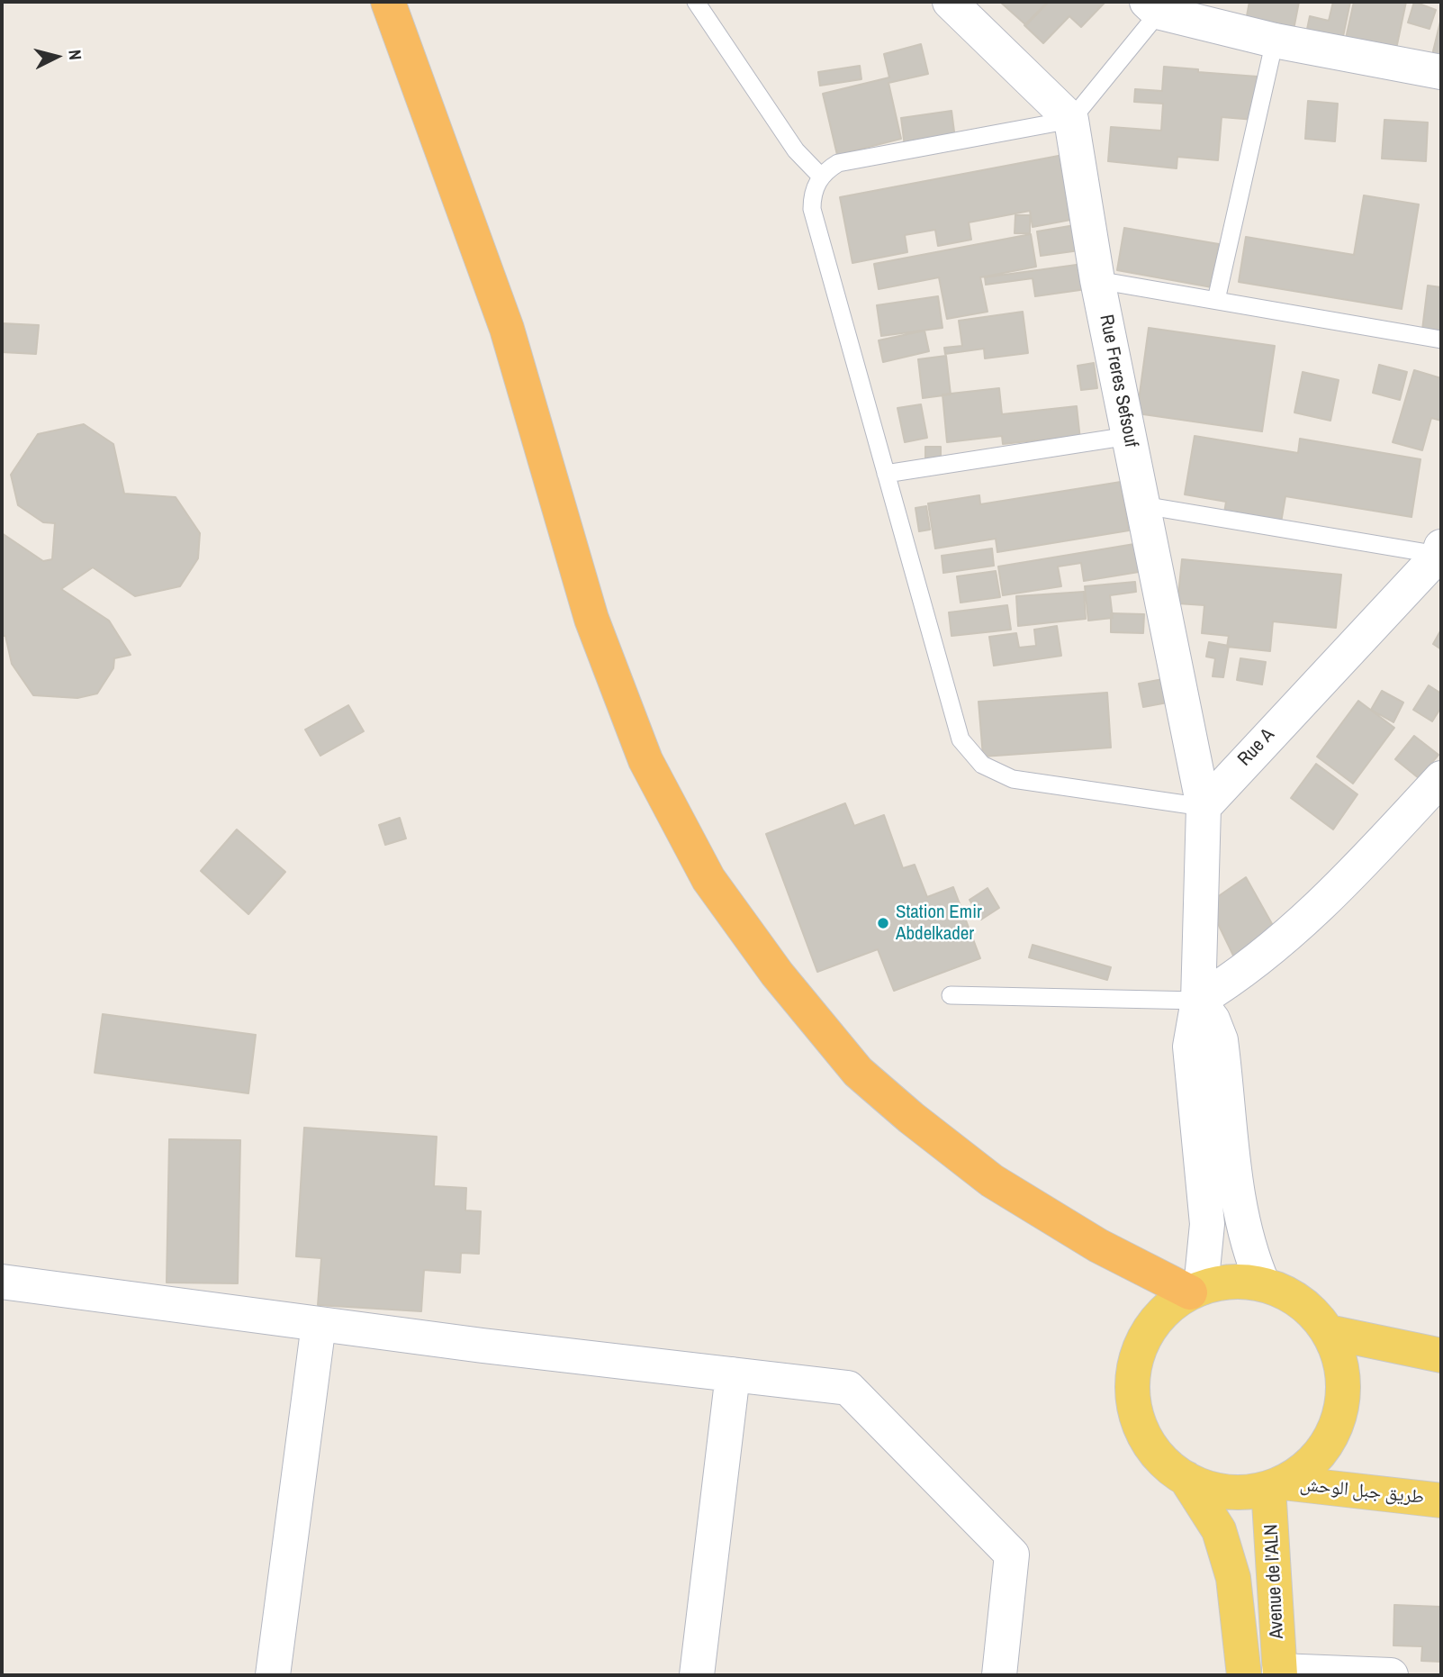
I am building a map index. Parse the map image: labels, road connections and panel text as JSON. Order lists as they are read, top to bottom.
{
  "streets": {
    "main road": ["طريق جبل الوحش", "Avenue de l'ALN"],
    "street": ["Rue Freres Sefsouf", "Rue A"]
  },
  "crossings": [
    ["Rue Freres Sefsouf", "Rue A"],
    ["طريق جبل الوحش", "Avenue de l'ALN"]
  ],
  "places": ["Station Emir Abdelkader"],
  "north": "right"
}
